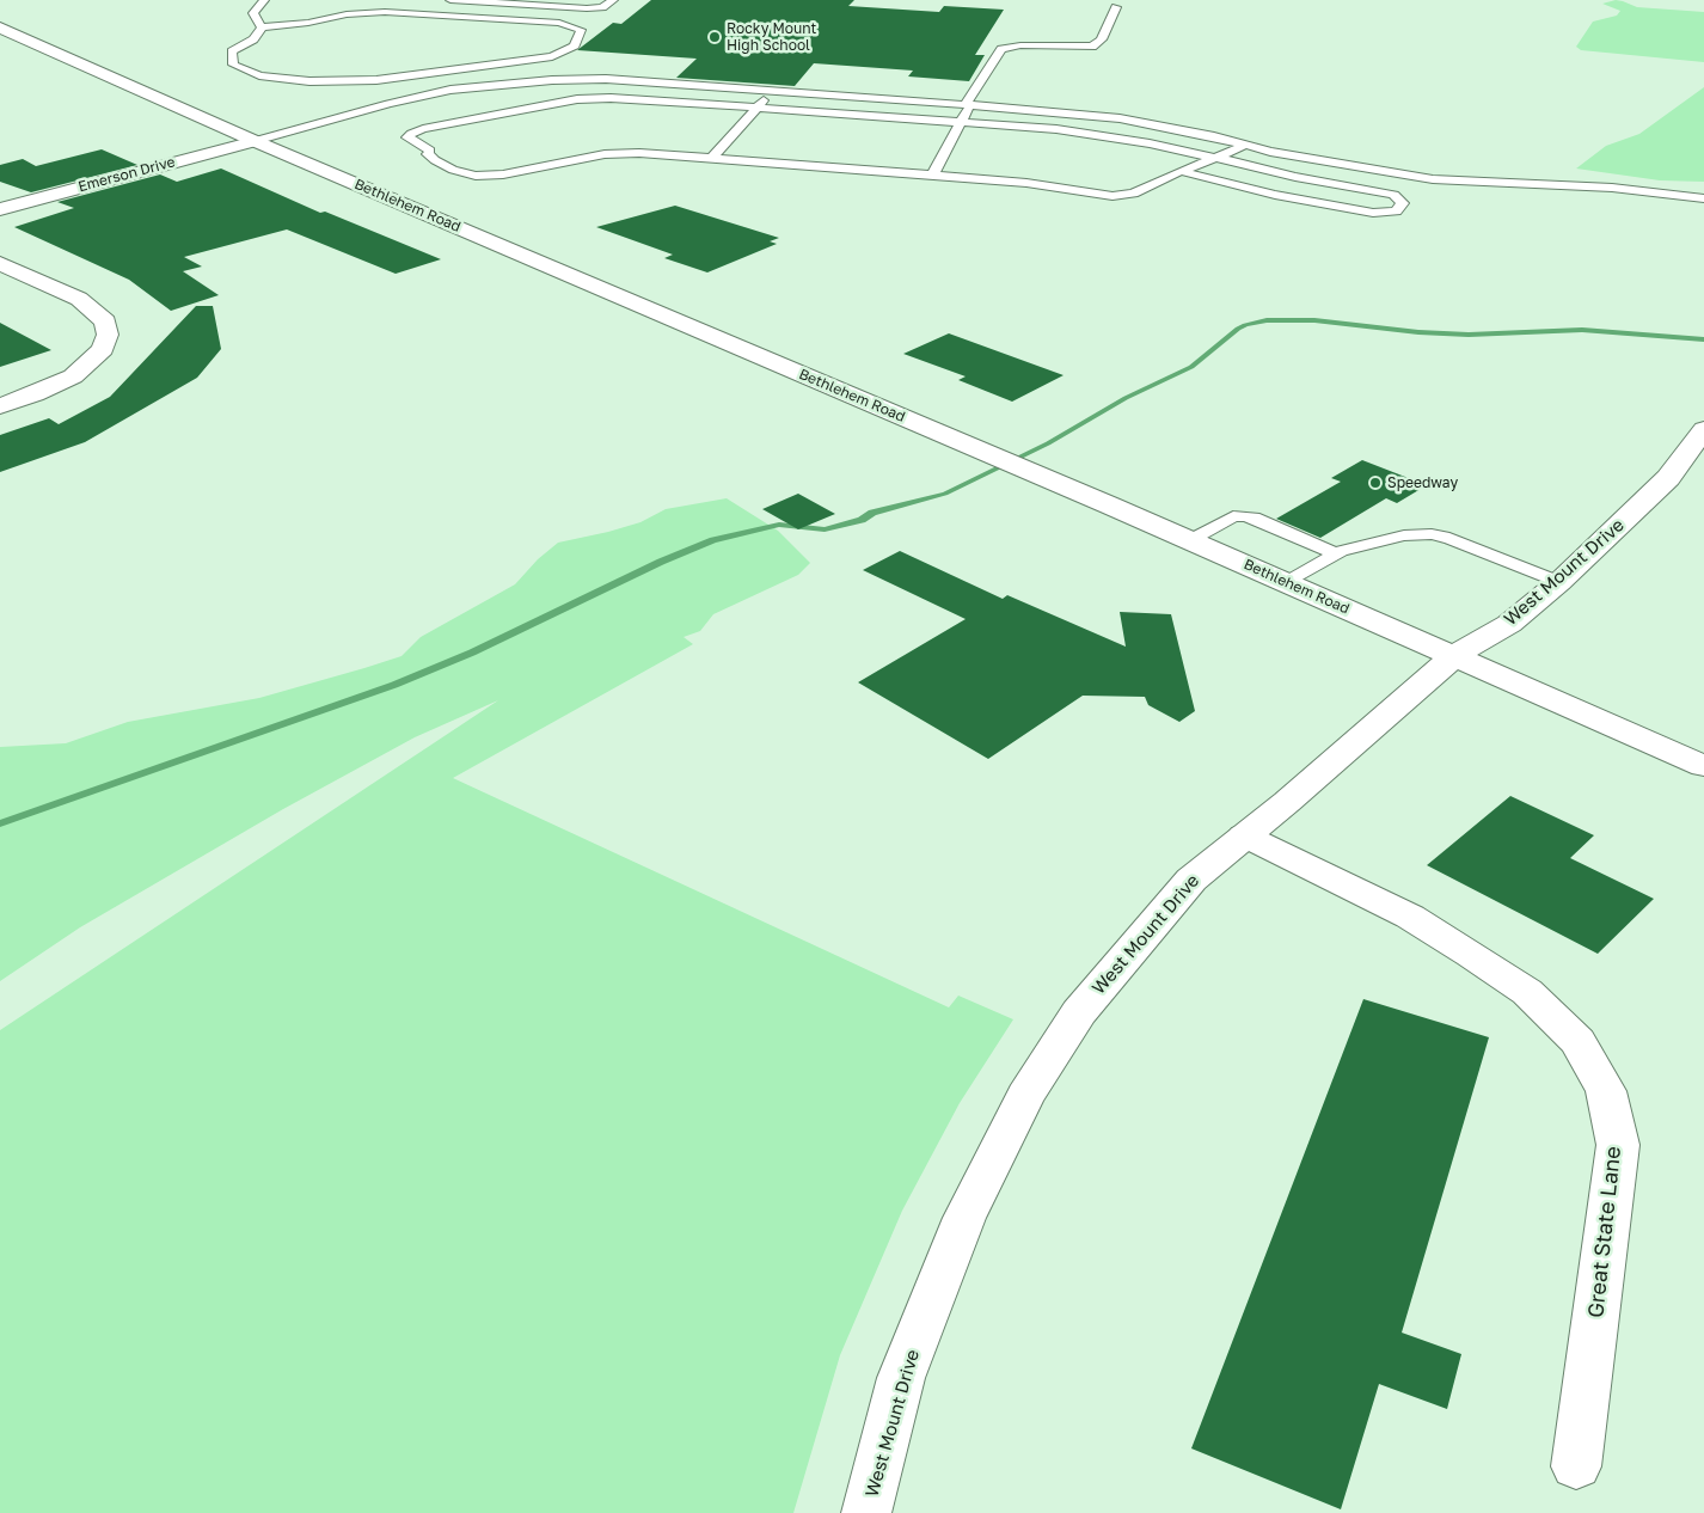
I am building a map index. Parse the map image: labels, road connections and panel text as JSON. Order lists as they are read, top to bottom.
{
  "streets": {
    "main road": [
      "Emerson Drive",
      "Bethlehem Road",
      "West Mount Drive",
      "Great State Lane"
    ]
  },
  "crossings": [
    ["Emerson Drive", "Bethlehem Road"],
    ["Bethlehem Road", "West Mount Drive"],
    ["West Mount Drive", "Great State Lane"]
  ],
  "places": ["Rocky Mount High School", "Speedway"]
}
